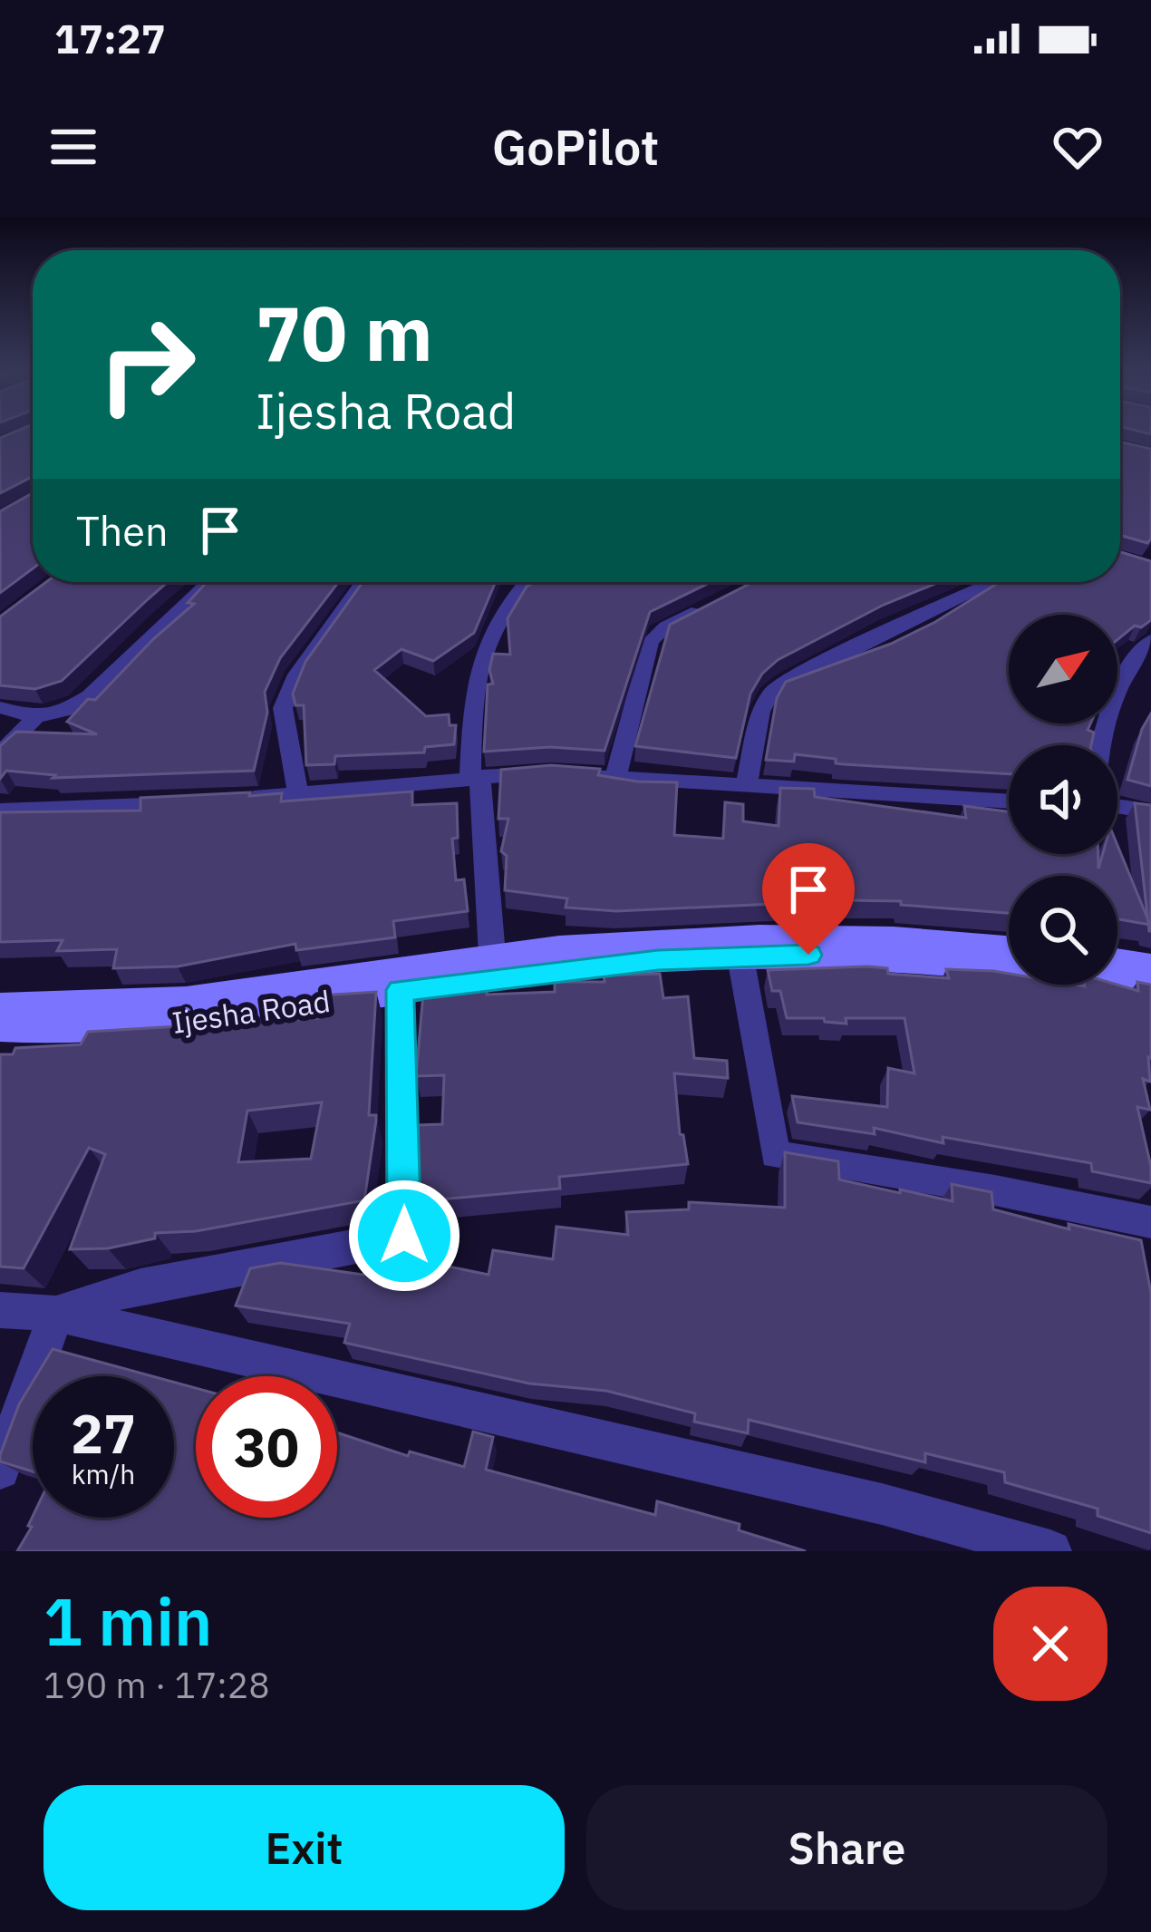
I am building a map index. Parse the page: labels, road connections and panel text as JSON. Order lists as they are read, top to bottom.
{
  "streets": {
    "main road": ["Ijesha Road"]
  },
  "north": "top right",
  "page": {
    "status": "17:27",
    "header": "GoPilot",
    "turn": ["70 m", "Ijesha Road"],
    "then": "Then",
    "speed": "27 km/h",
    "limit": "30",
    "heading": ["1 min", "190 m · 17:28"],
    "buttons": ["Exit", "Share"]
  }
}
